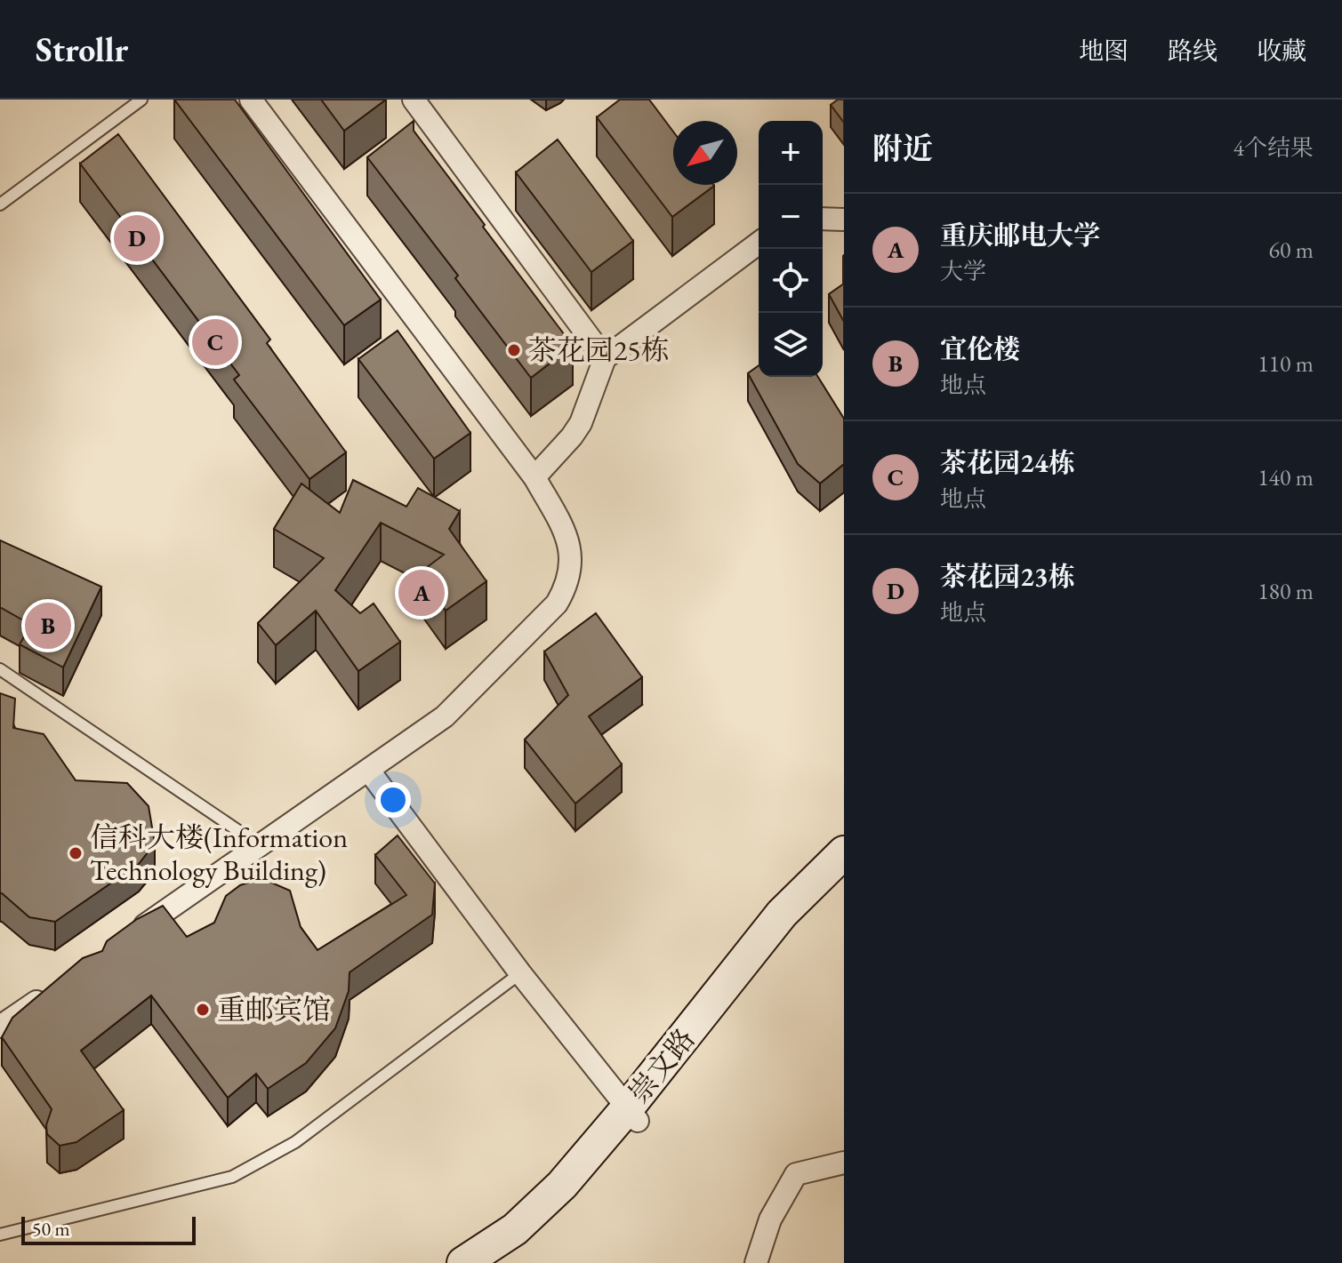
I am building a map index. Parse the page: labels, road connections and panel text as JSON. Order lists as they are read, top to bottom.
{
  "streets": {
    "main road": ["崇文路"]
  },
  "places": ["茶花园25栋", "信科大楼(Information Technology Building)", "重邮宾馆"],
  "scale_bar": "50 m",
  "north": "bottom left",
  "page": {
    "header": "Strollr",
    "nav": ["地图", "路线", "收藏"],
    "heading": ["附近", "4个结果"],
    "map_buttons": ["+", "−"],
    "list": [
      {
        "mark": "A",
        "name": "重庆邮电大学",
        "note": "大学",
        "value": "60 m"
      },
      {
        "mark": "B",
        "name": "宜伦楼",
        "note": "地点",
        "value": "110 m"
      },
      {
        "mark": "C",
        "name": "茶花园24栋",
        "note": "地点",
        "value": "140 m"
      },
      {
        "mark": "D",
        "name": "茶花园23栋",
        "note": "地点",
        "value": "180 m"
      }
    ],
    "pins": [
      "D",
      "C",
      "A",
      "B"
    ],
    "scale": "50 m"
  }
}
